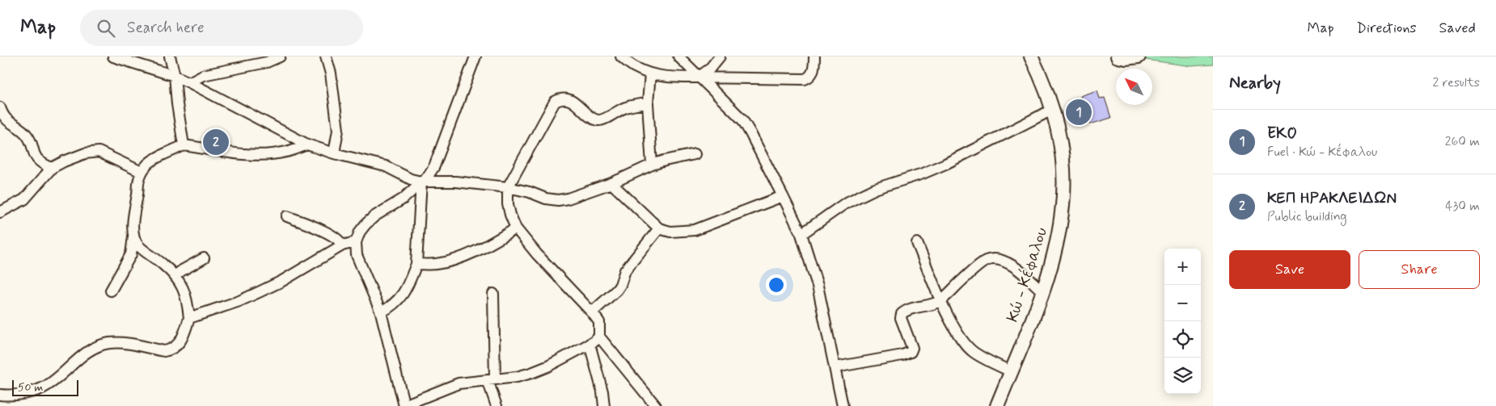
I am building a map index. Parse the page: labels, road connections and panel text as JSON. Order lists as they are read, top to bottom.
{
  "streets": {
    "main road": ["Κώ - Κέφαλου"]
  },
  "scale_bar": "50 m",
  "north": "top left",
  "page": {
    "header": "Map",
    "search": "Search here",
    "nav": ["Map", "Directions", "Saved"],
    "heading": ["Nearby", "2 results"],
    "pins": ["1", "2"],
    "list": [
      {
        "mark": "1",
        "name": "EKO",
        "note": "Fuel · Κώ - Κέφαλου",
        "value": "260 m"
      },
      {
        "mark": "2",
        "name": "ΚΕΠ ΗΡΑΚΛΕΙΔΩΝ",
        "note": "Public building",
        "value": "430 m"
      }
    ],
    "buttons": ["Save", "Share"],
    "map_buttons": ["+", "−"],
    "scale": "50 m"
  }
}
